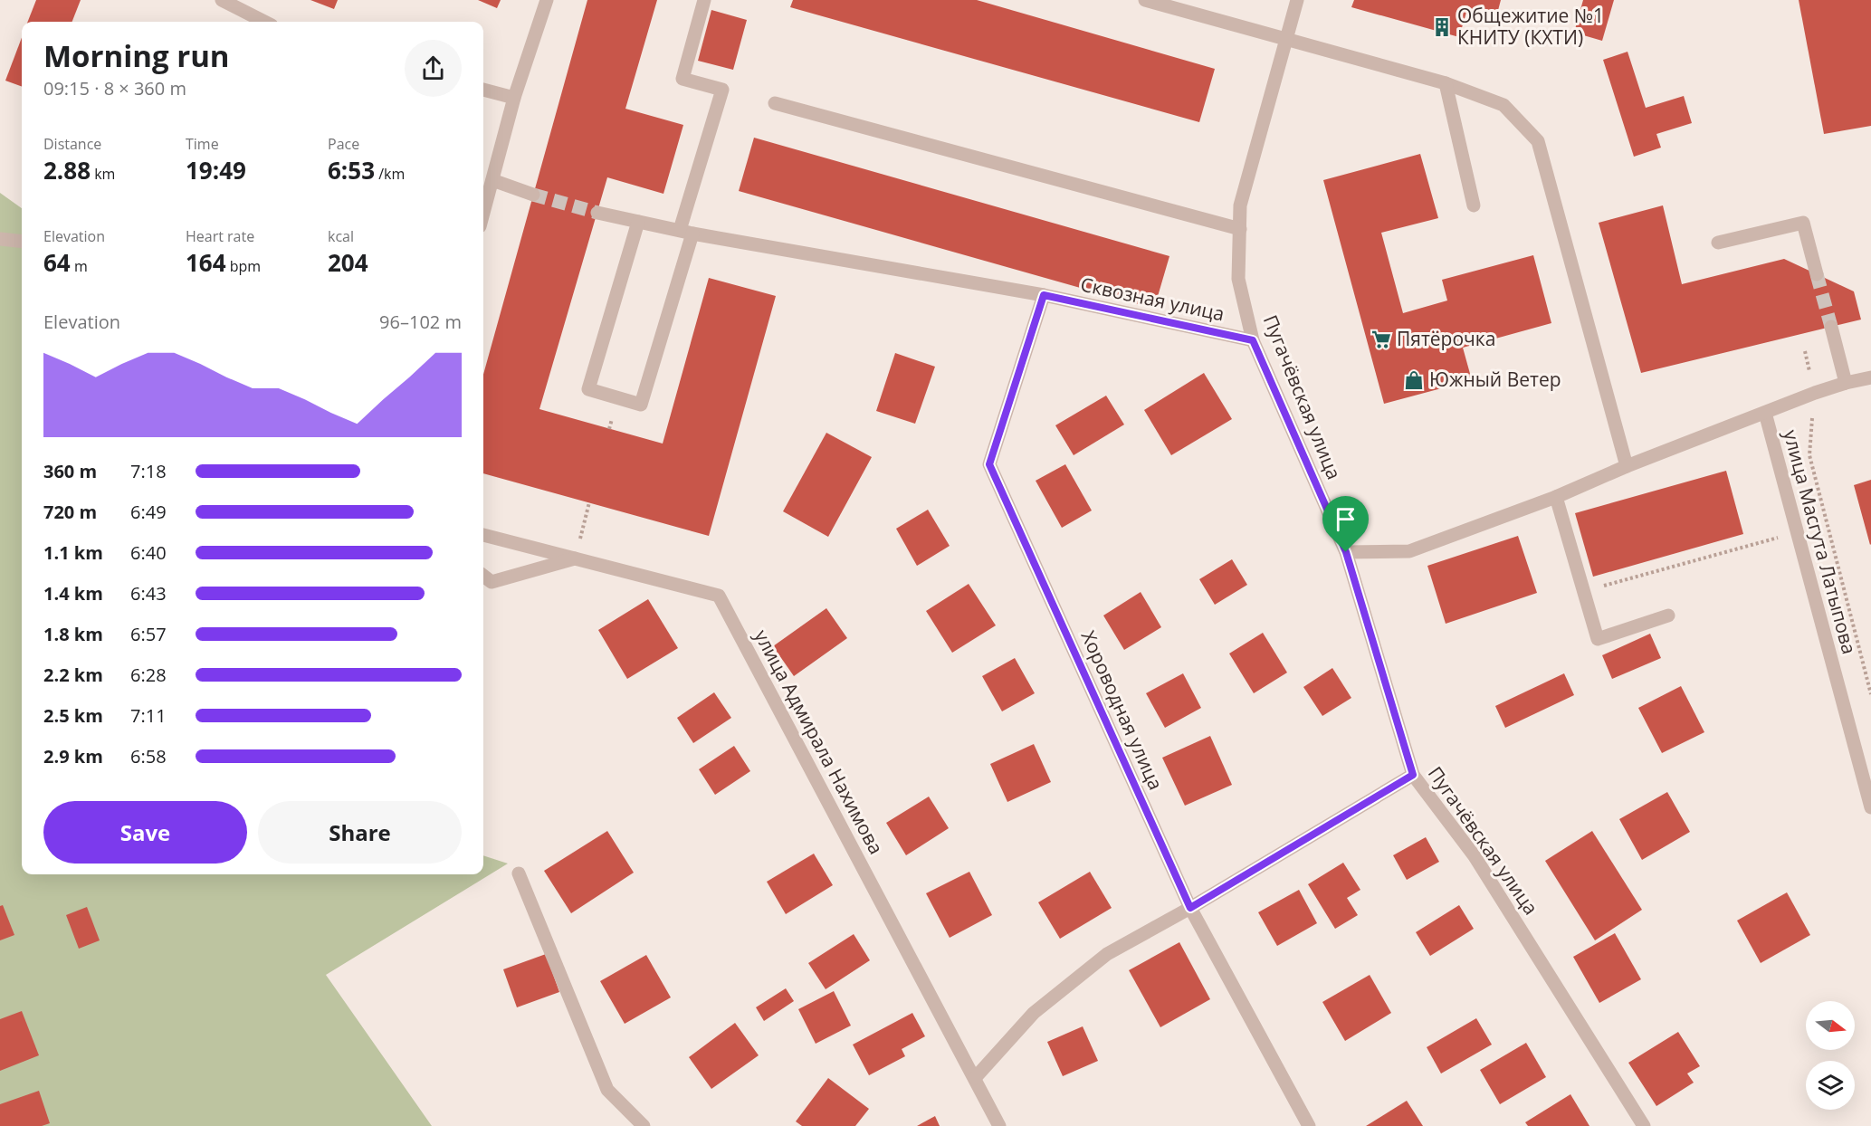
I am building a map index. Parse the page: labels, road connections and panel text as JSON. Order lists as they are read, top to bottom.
{
  "streets": {
    "street": [
      "Сквозная улица",
      "Пугачёвская улица",
      "улица Масгута Латыпова",
      "Хороводная улица",
      "улица Адмирала Нахимова"
    ]
  },
  "crossings": [
    ["Сквозная улица", "Пугачёвская улица"],
    ["Сквозная улица", "Хороводная улица"]
  ],
  "places": {
    "building": ["Общежитие №1 КНИТУ (КХТИ)"],
    "supermarket": ["Пятёрочка"],
    "shop": ["Южный Ветер"]
  },
  "north": "right",
  "page": {
    "heading": ["Morning run", "09:15 · 8 × 360 m"],
    "stats": [
      ["Distance", "2.88 km"],
      ["Time", "19:49"],
      ["Pace", "6:53 /km"],
      ["Elevation", "64 m"],
      ["Heart rate", "164 bpm"],
      ["kcal", "204"]
    ],
    "chart": ["Elevation", "96–102 m"],
    "list": [
      {
        "name": "360 m",
        "note": "7:18"
      },
      {
        "name": "720 m",
        "note": "6:49"
      },
      {
        "name": "1.1 km",
        "note": "6:40"
      },
      {
        "name": "1.4 km",
        "note": "6:43"
      },
      {
        "name": "1.8 km",
        "note": "6:57"
      },
      {
        "name": "2.2 km",
        "note": "6:28"
      },
      {
        "name": "2.5 km",
        "note": "7:11"
      },
      {
        "name": "2.9 km",
        "note": "6:58"
      }
    ],
    "buttons": ["Save", "Share"]
  }
}
